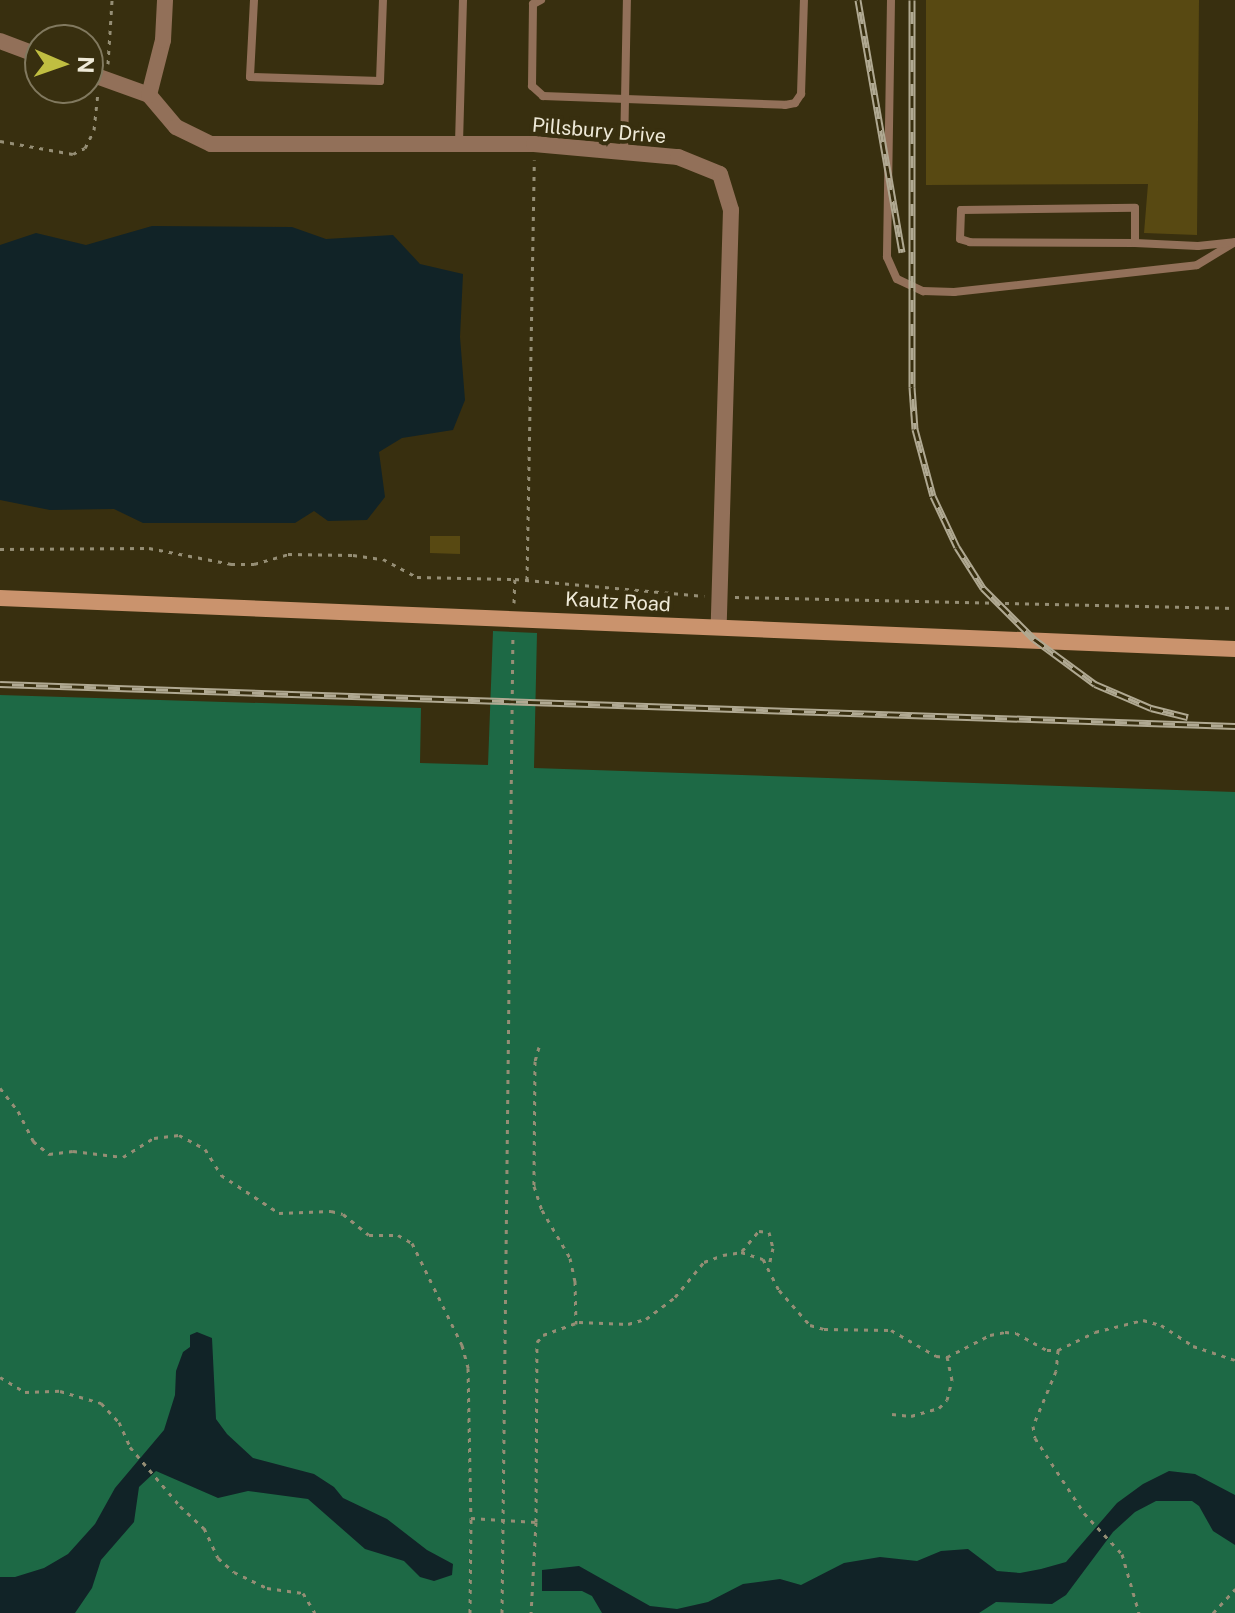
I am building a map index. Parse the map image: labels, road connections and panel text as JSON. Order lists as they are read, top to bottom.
{
  "streets": {
    "street": ["Pillsbury Drive", "Kautz Road"]
  },
  "crossings": [
    ["Pillsbury Drive", "Kautz Road"]
  ],
  "north": "right"
}
